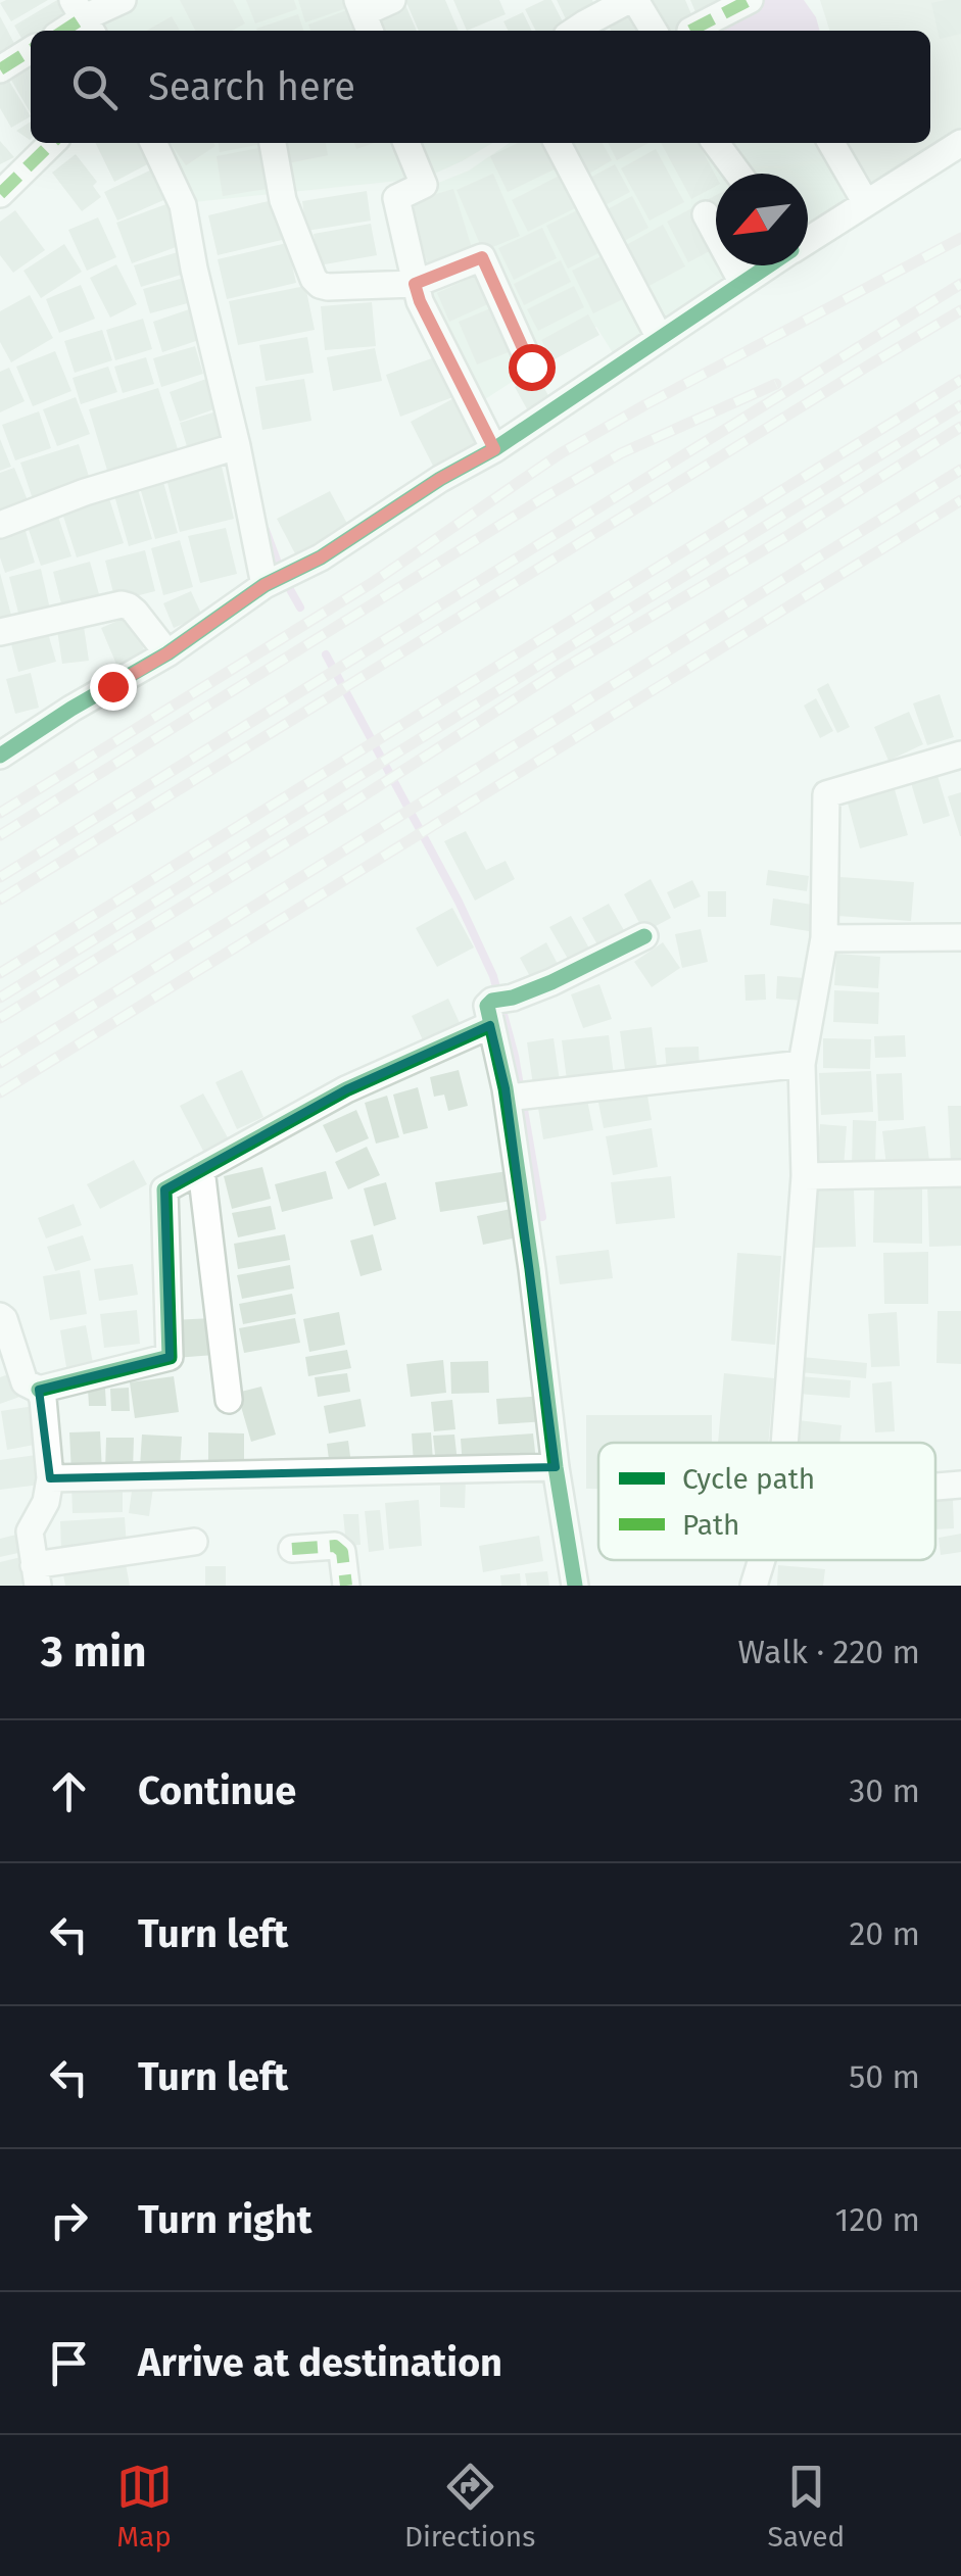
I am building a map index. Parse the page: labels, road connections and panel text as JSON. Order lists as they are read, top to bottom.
{
  "legend": ["Cycle path", "Path"],
  "north": "bottom left",
  "page": {
    "search": "Search here",
    "heading": ["3 min", "Walk · 220 m"],
    "list": [
      ["Continue", "30 m"],
      ["Turn left", "20 m"],
      ["Turn left", "50 m"],
      ["Turn right", "120 m"],
      "Arrive at destination"
    ],
    "nav": ["Map", "Directions", "Saved"]
  }
}
